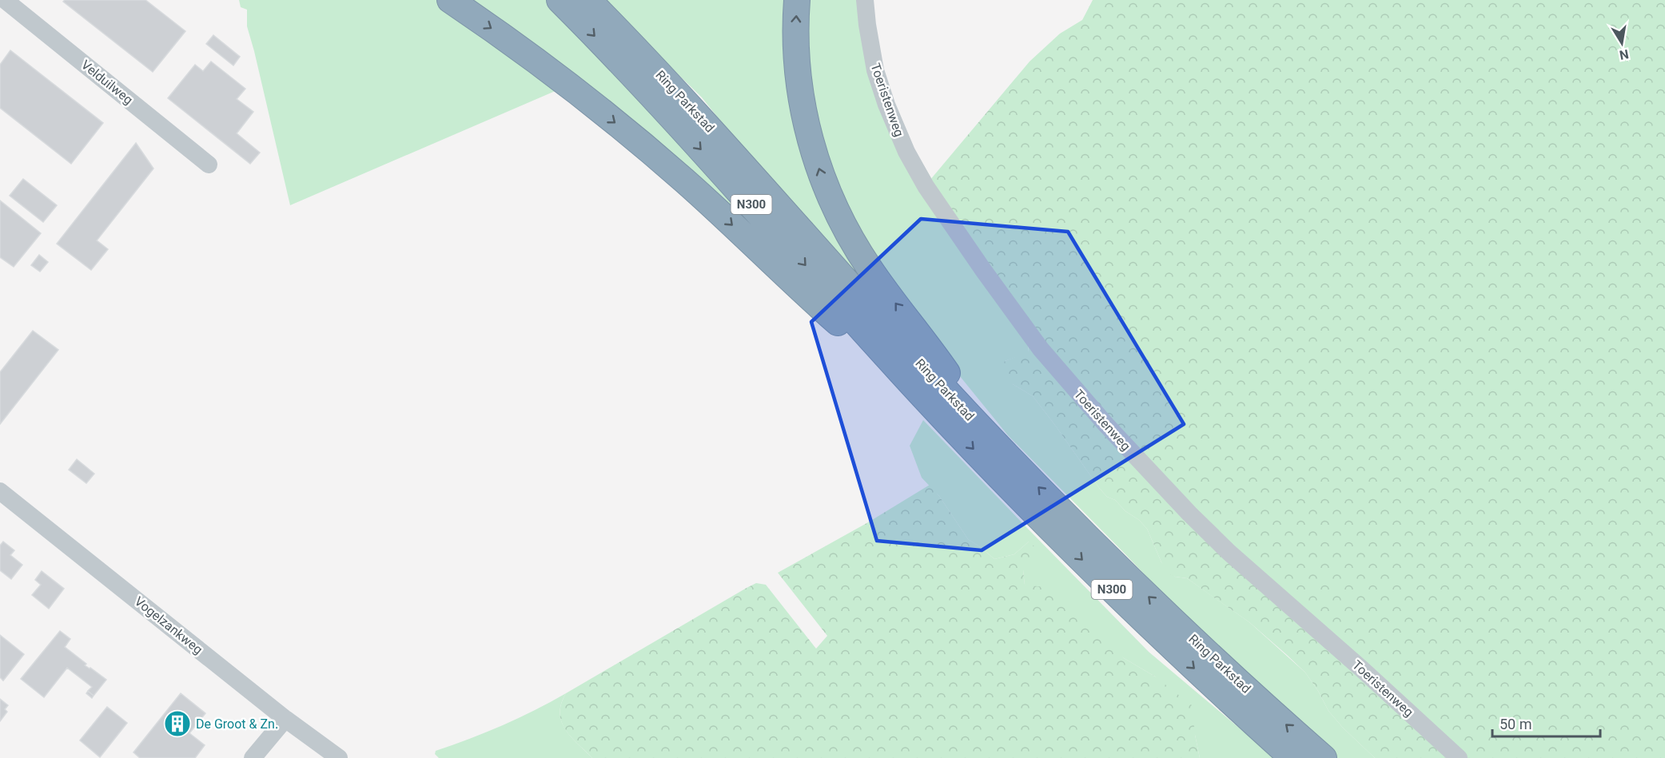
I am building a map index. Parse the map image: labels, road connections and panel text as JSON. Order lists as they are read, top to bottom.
{
  "streets": {
    "highway": ["Ring Parkstad", "N300"],
    "street": ["Velduilweg", "Toeristenweg", "Vogelzankweg"]
  },
  "crossings": [
    ["Ring Parkstad", "N300"]
  ],
  "places": {
    "building": ["De Groot & Zn."]
  },
  "scale_bar": "50 m",
  "north": "bottom"
}
